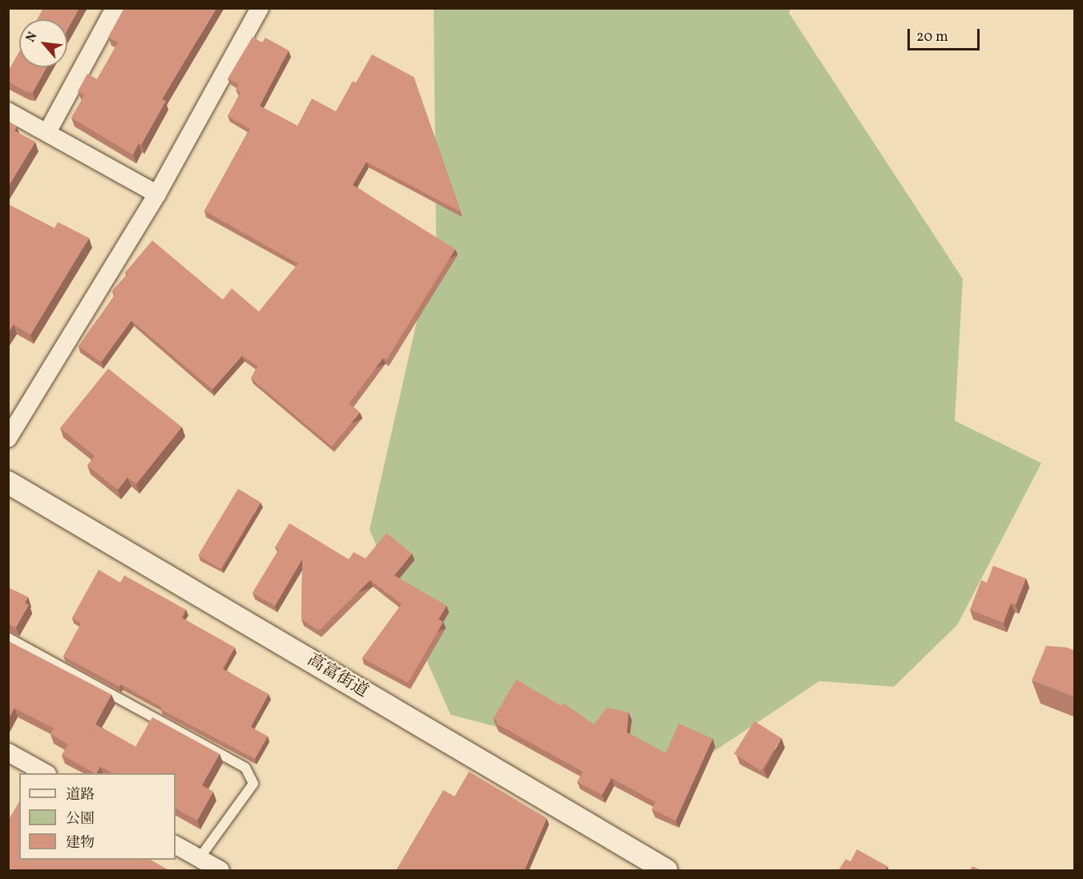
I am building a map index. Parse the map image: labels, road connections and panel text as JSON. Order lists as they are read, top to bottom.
{
  "streets": {
    "street": ["高富街道"]
  },
  "legend": ["道路", "公園", "建物"],
  "scale_bar": "20 m",
  "north": "top left"
}
